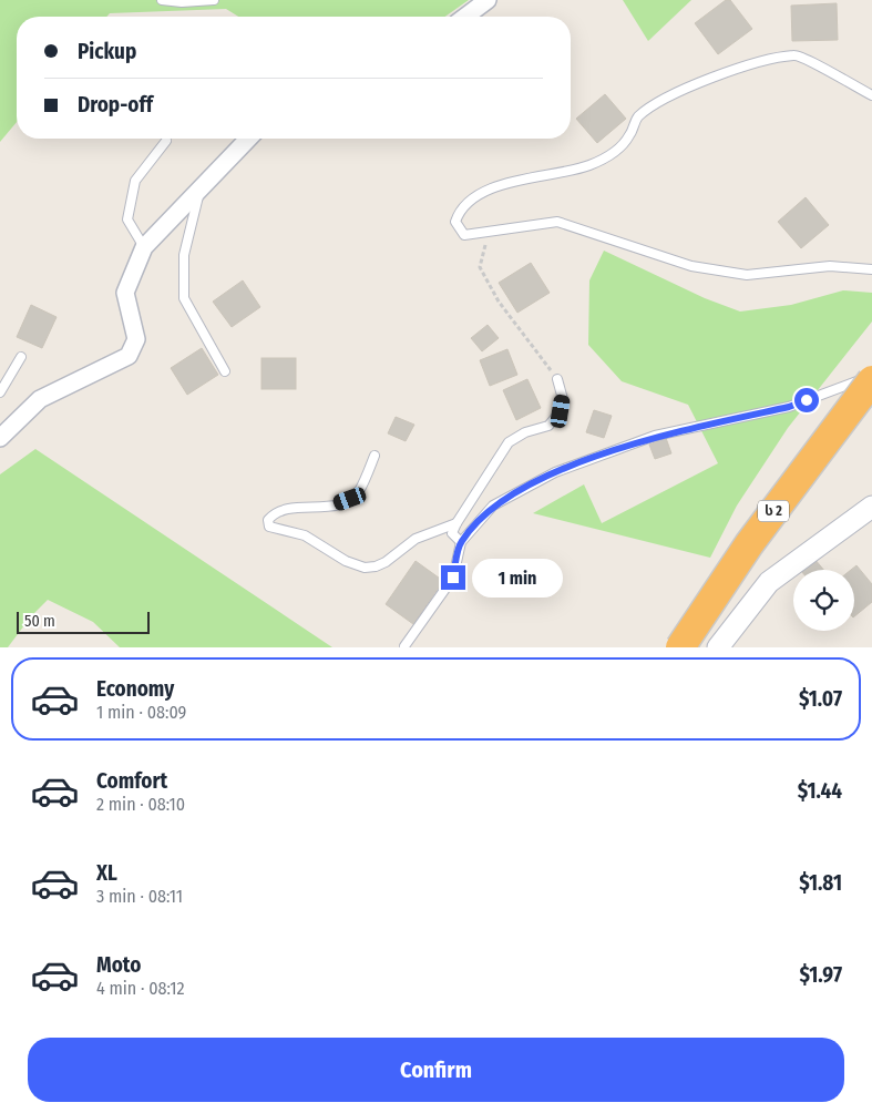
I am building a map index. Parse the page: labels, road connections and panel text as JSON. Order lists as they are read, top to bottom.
{
  "streets": {
    "highway": ["ს 2"]
  },
  "scale_bar": "50 m",
  "page": {
    "banner": ["Pickup", "Drop-off"],
    "bubble": "1 min",
    "scale": "50 m",
    "list": [
      {
        "name": "Economy",
        "note": "1 min · 08:09",
        "value": "$1.07"
      },
      {
        "name": "Comfort",
        "note": "2 min · 08:10",
        "value": "$1.44"
      },
      {
        "name": "XL",
        "note": "3 min · 08:11",
        "value": "$1.81"
      },
      {
        "name": "Moto",
        "note": "4 min · 08:12",
        "value": "$1.97"
      }
    ],
    "buttons": "Confirm"
  }
}
